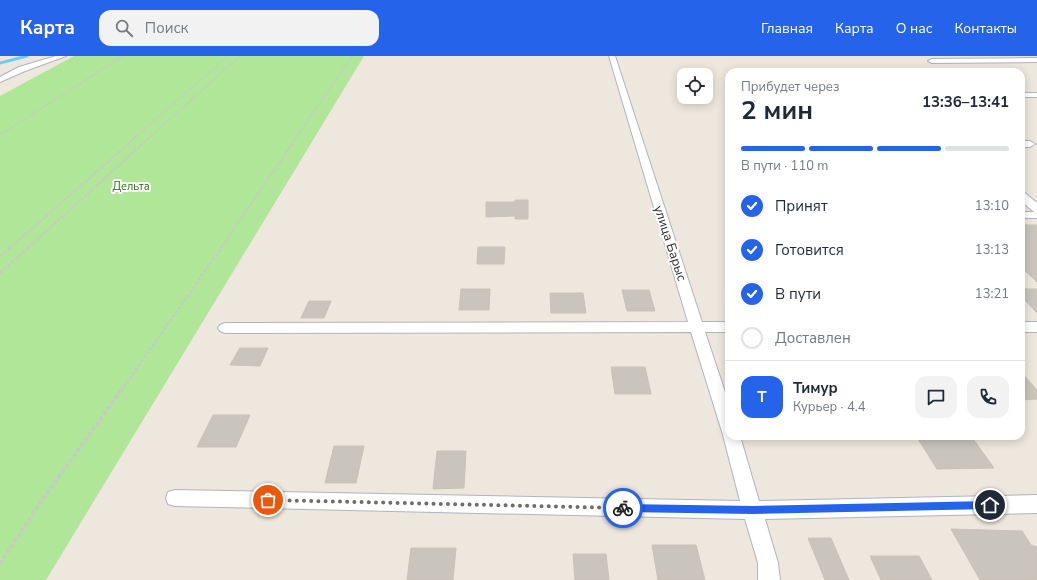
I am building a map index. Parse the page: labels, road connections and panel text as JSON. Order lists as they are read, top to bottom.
{
  "streets": {
    "street": ["улица Барыс"]
  },
  "parks": ["Дельта"],
  "page": {
    "header": "Карта",
    "search": "Поиск",
    "nav": [
      "Главная",
      "Карта",
      "О нас",
      "Контакты"
    ],
    "heading": ["2 мин", "Прибудет через", "13:36–13:41"],
    "panel": ["Тимур", "Курьер · 4.4"],
    "bar": "В пути · 110 m",
    "list": [
      ["Принят", "13:10"],
      ["Готовится", "13:13"],
      ["В пути", "13:21"],
      "Доставлен"
    ],
    "round": "Т"
  }
}
